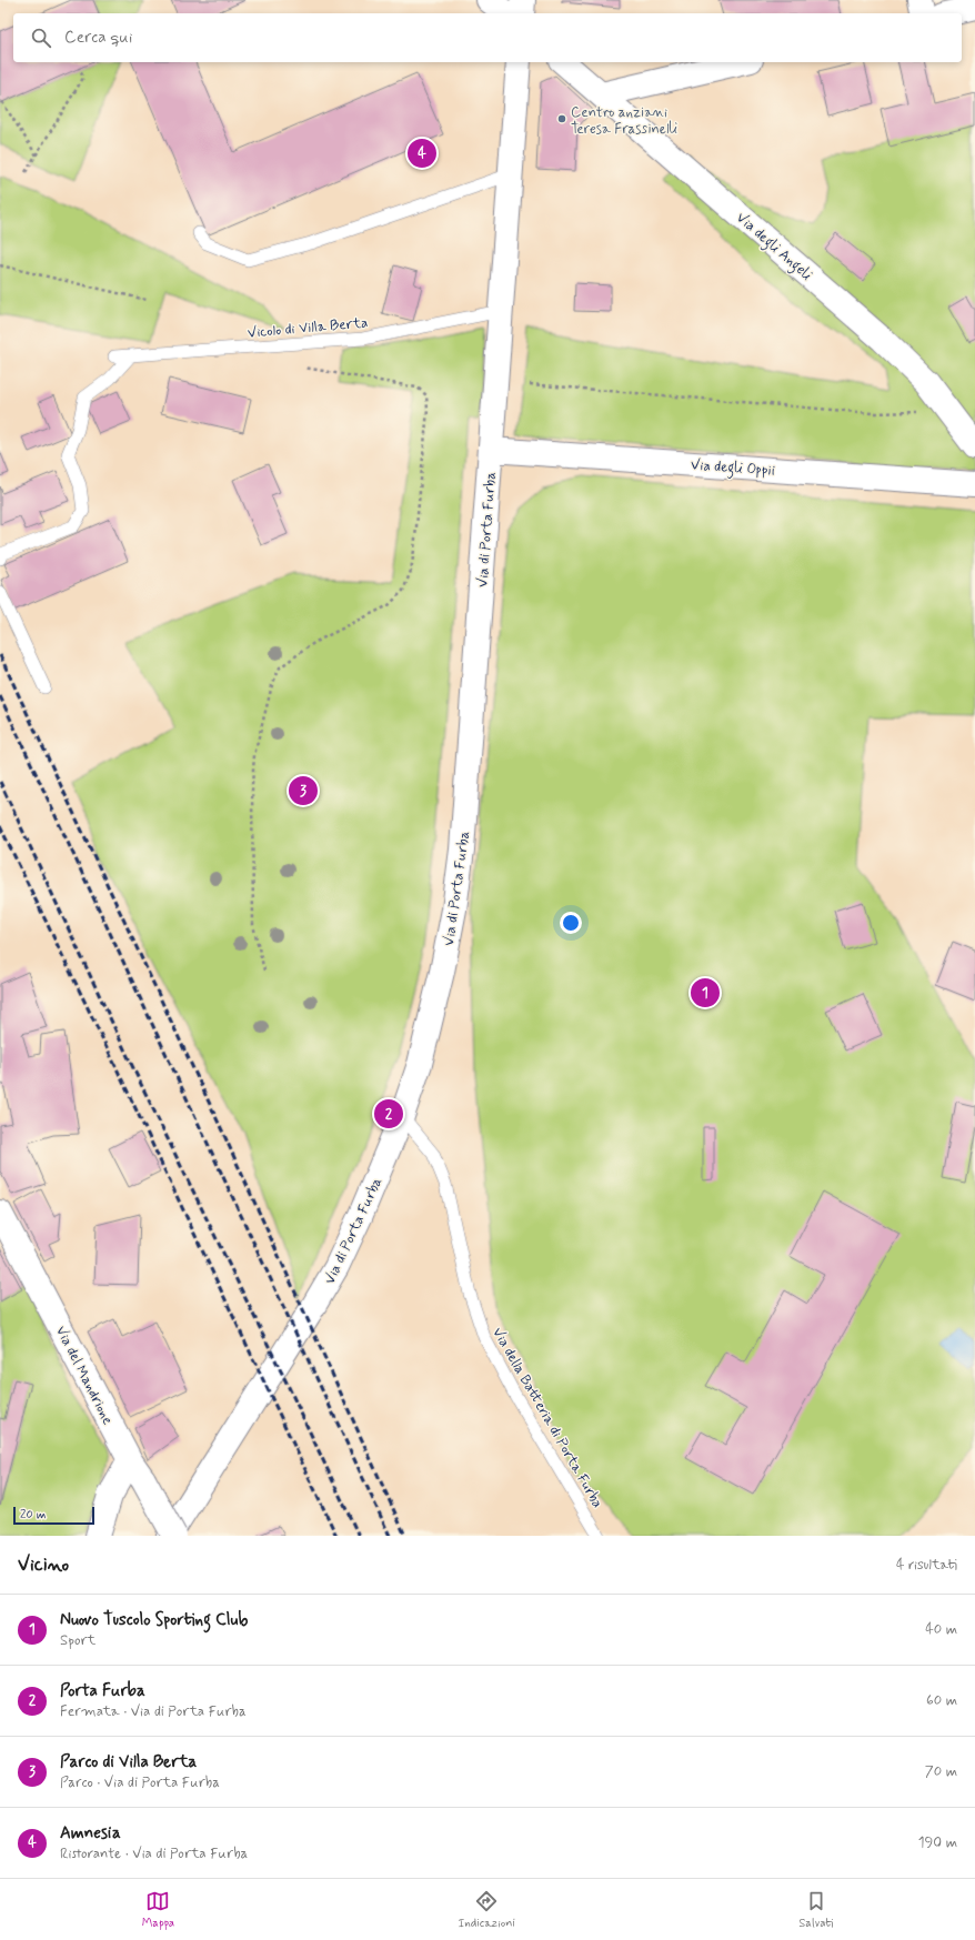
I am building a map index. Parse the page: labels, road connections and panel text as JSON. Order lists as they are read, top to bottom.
{
  "streets": {
    "street": [
      "Via degli Angeli",
      "Via degli Oppii",
      "Via di Porta Furba",
      "Via del Mandrione"
    ],
    "lane": ["Vicolo di Villa Berta", "Via della Batteria di Porta Furba"]
  },
  "crossings": [
    ["Vicolo di Villa Berta", "Via di Porta Furba"],
    ["Via degli Oppii", "Via di Porta Furba"],
    ["Via di Porta Furba", "Via della Batteria di Porta Furba"]
  ],
  "places": ["Centro anziani Teresa Frassinelli"],
  "scale_bar": "20 m",
  "page": {
    "search": "Cerca qui",
    "pins": [
      "4",
      "3",
      "1",
      "2"
    ],
    "scale": "20 m",
    "heading": ["Vicino", "4 risultati"],
    "list": [
      {
        "mark": "1",
        "name": "Nuovo Tuscolo Sporting Club",
        "note": "Sport",
        "value": "40 m"
      },
      {
        "mark": "2",
        "name": "Porta Furba",
        "note": "Fermata · Via di Porta Furba",
        "value": "60 m"
      },
      {
        "mark": "3",
        "name": "Parco di Villa Berta",
        "note": "Parco · Via di Porta Furba",
        "value": "70 m"
      },
      {
        "mark": "4",
        "name": "Amnesia",
        "note": "Ristorante · Via di Porta Furba",
        "value": "190 m"
      }
    ],
    "nav": ["Mappa", "Indicazioni", "Salvati"]
  }
}
